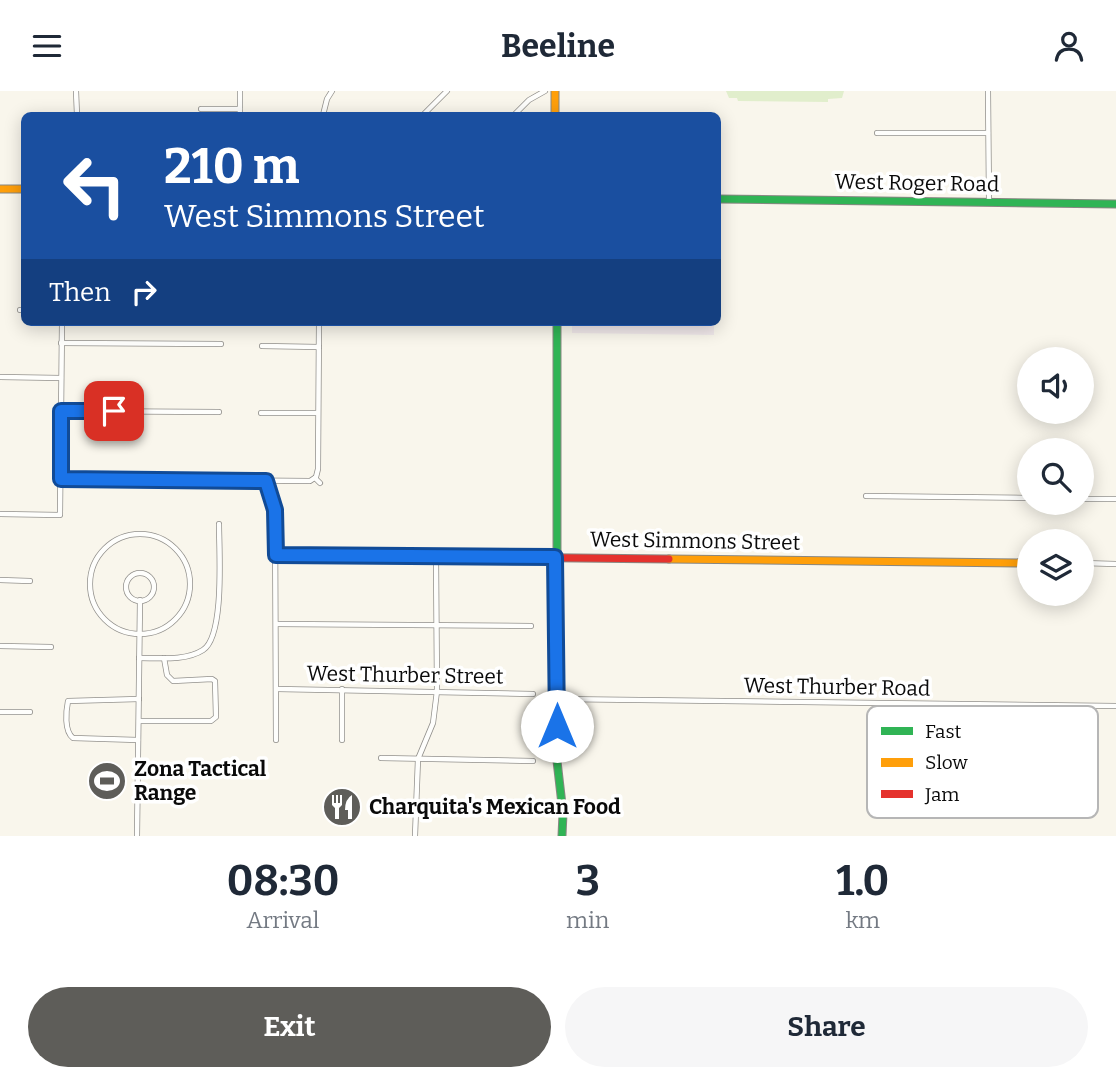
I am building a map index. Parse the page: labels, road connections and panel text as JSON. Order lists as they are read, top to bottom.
{
  "streets": {
    "street": [
      "West Roger Road",
      "West Simmons Street",
      "West Thurber Street",
      "West Thurber Road"
    ]
  },
  "places": {
    "sports": ["Zona Tactical Range"],
    "restaurant": ["Charquita's Mexican Food"]
  },
  "legend": ["Fast", "Slow", "Jam"],
  "page": {
    "header": "Beeline",
    "turn": ["210 m", "West Simmons Street"],
    "then": "Then",
    "eta": [
      "08:30",
      "Arrival",
      "3",
      "min",
      "1.0",
      "km"
    ],
    "buttons": ["Exit", "Share"]
  }
}
